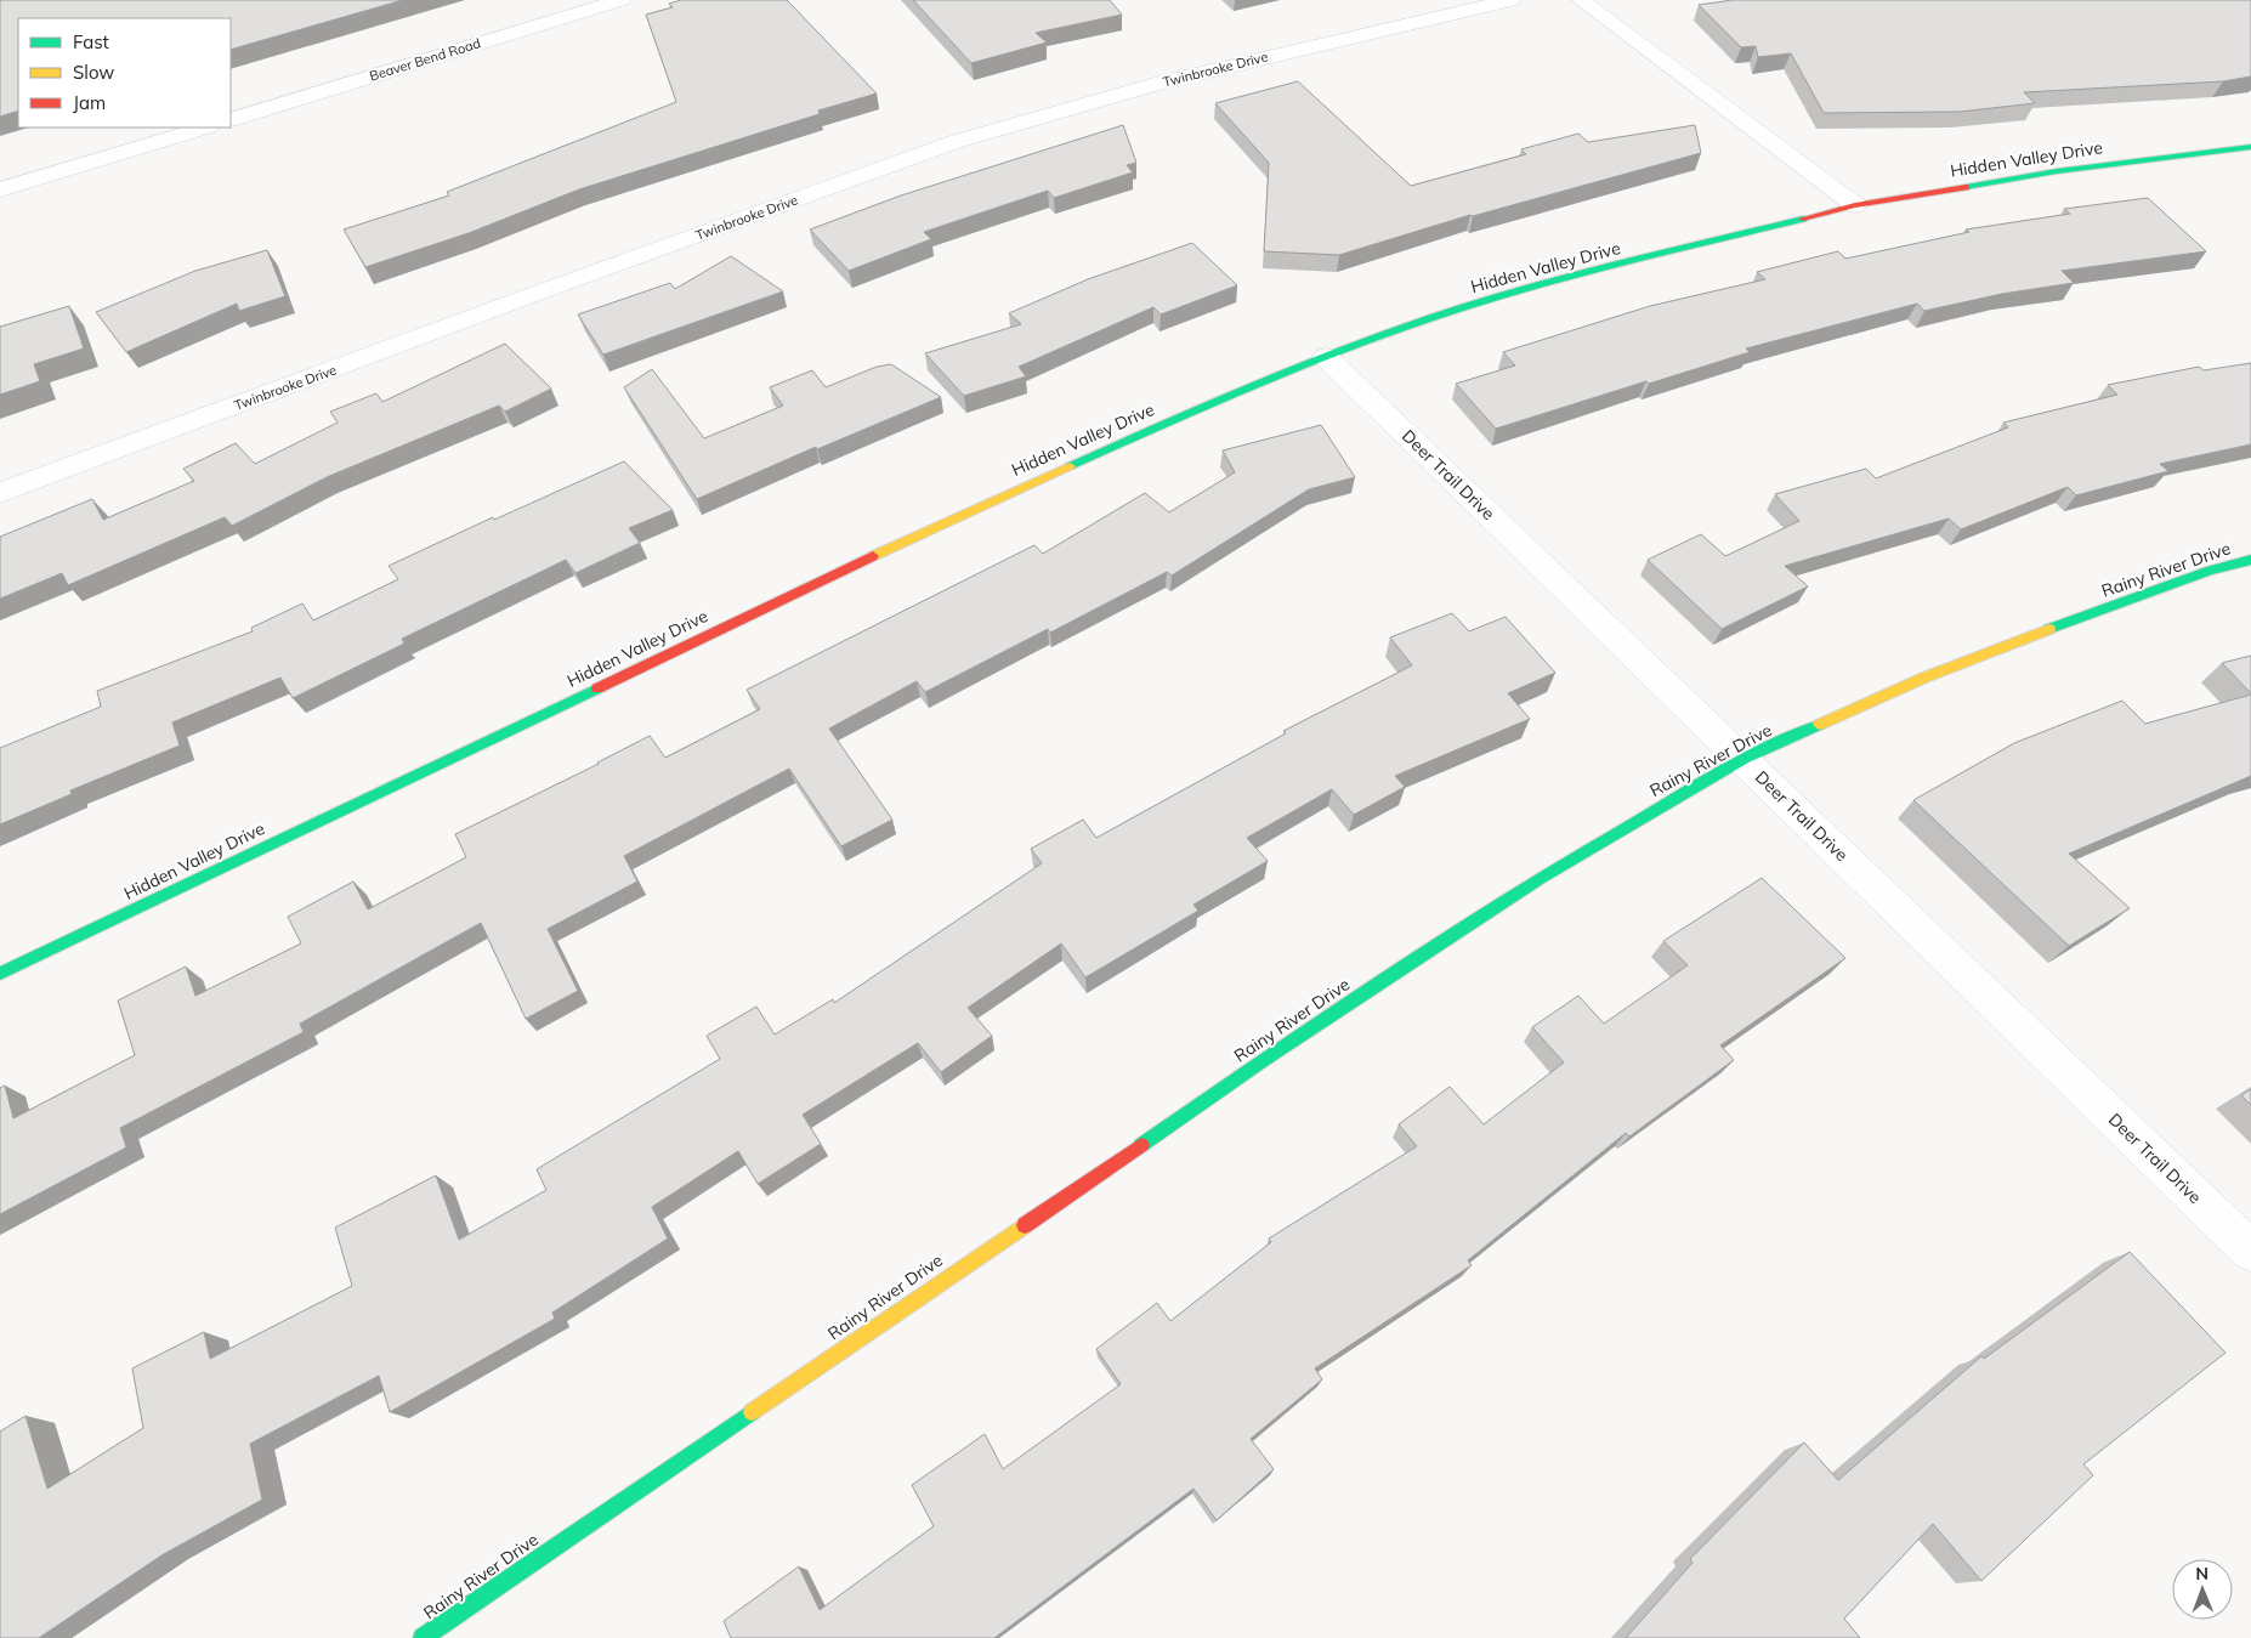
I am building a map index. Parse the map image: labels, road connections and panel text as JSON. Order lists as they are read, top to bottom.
{
  "streets": {
    "street": [
      "Beaver Bend Road",
      "Twinbrooke Drive",
      "Hidden Valley Drive",
      "Deer Trail Drive",
      "Rainy River Drive"
    ]
  },
  "crossings": [
    ["Hidden Valley Drive", "Deer Trail Drive"],
    ["Deer Trail Drive", "Rainy River Drive"]
  ],
  "legend": ["Fast", "Slow", "Jam"],
  "north": "top"
}
